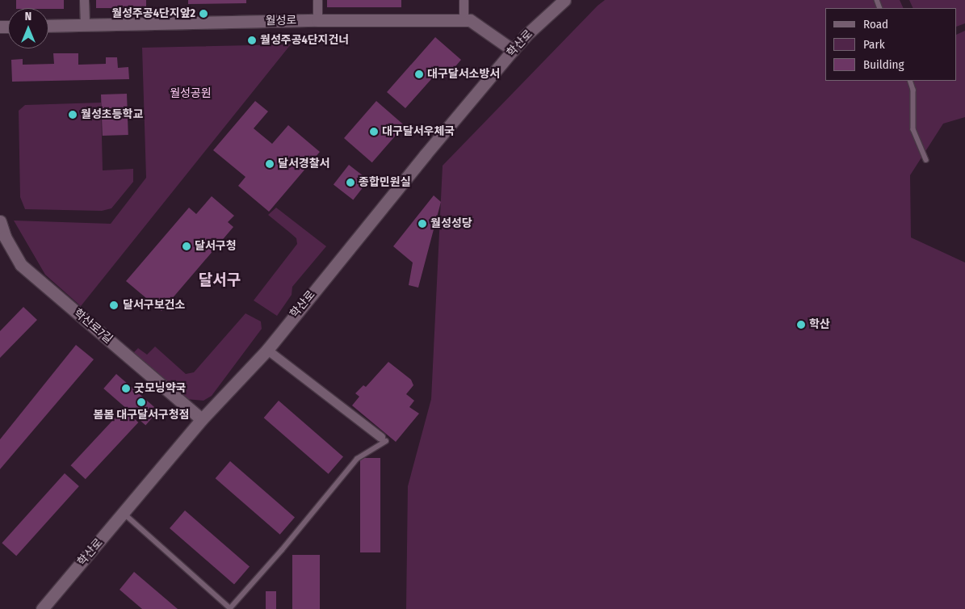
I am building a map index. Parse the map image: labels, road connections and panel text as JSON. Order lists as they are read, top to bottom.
{
  "streets": {
    "main road": ["월성로", "학산로", "학산로7길"]
  },
  "crossings": [
    ["월성로", "학산로"],
    ["학산로", "학산로7길"]
  ],
  "districts": ["달서구"],
  "parks": ["월성공원"],
  "places": [
    "월성주공4단지앞2",
    "월성주공4단지건너",
    "대구달서소방서",
    "월성초등학교",
    "대구달서우체국",
    "달서경찰서",
    "종합민원실",
    "월성성당",
    "달서구청",
    "달서구보건소",
    "학산",
    "굿모닝약국",
    "봄봄 대구달서구청점"
  ],
  "legend": ["Road", "Park", "Building"],
  "north": "top"
}
